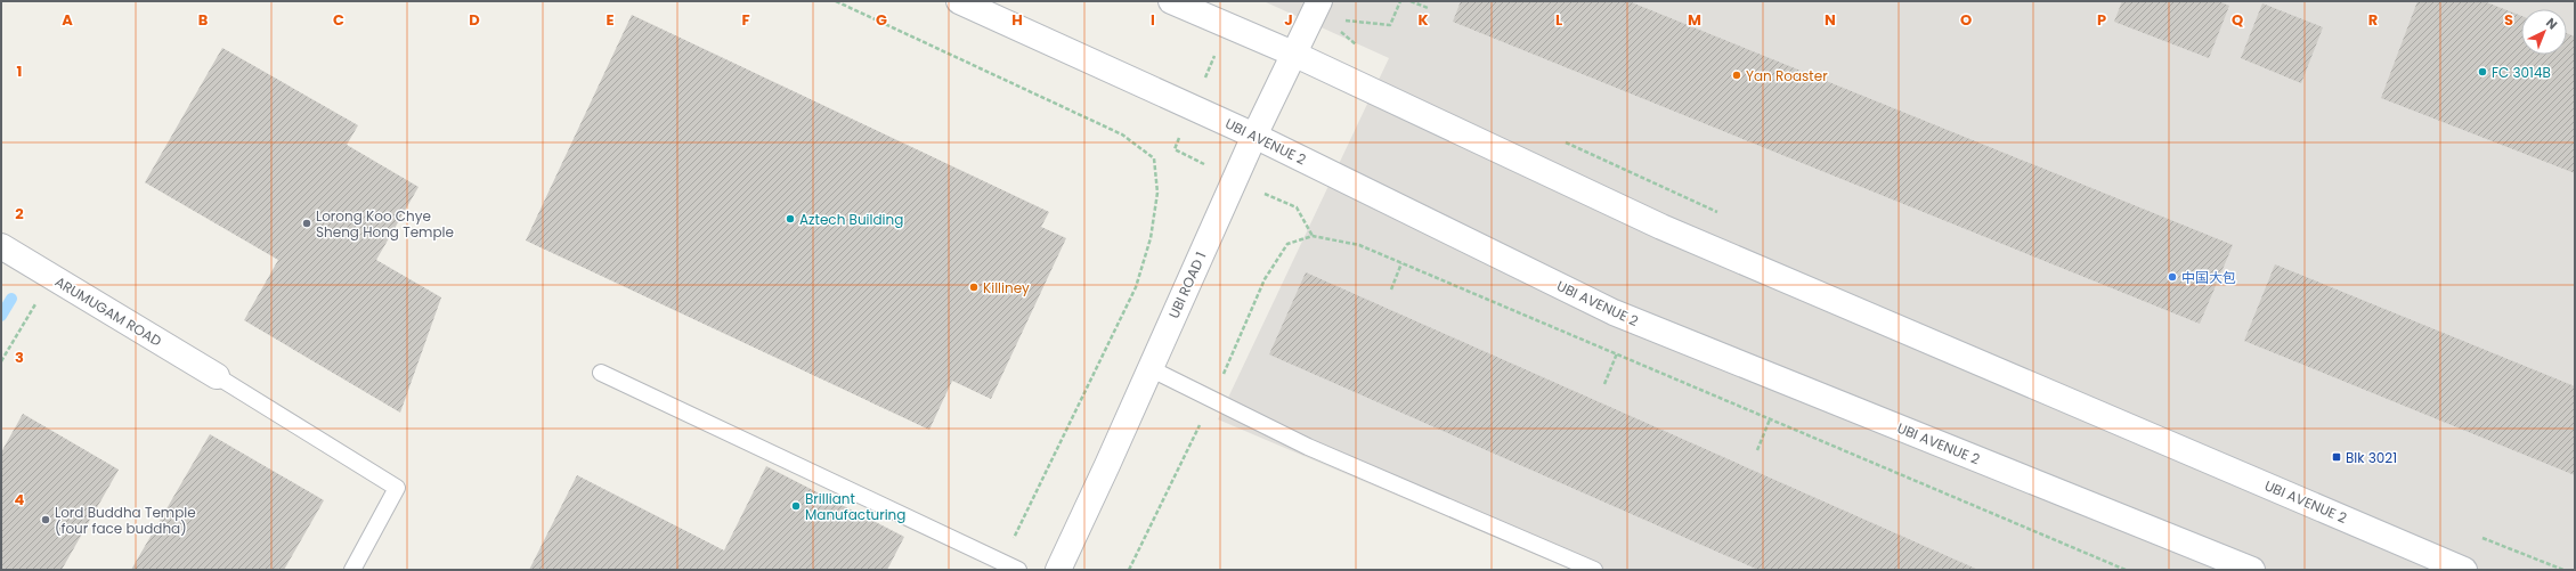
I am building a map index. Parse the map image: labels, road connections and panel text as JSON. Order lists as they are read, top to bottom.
{
  "streets": {
    "main road": ["UBI AVENUE 2", "UBI ROAD 1", "ARUMUGAM ROAD"]
  },
  "crossings": [
    ["UBI AVENUE 2", "UBI ROAD 1"]
  ],
  "places": {
    "other": [
      "FC 3014B",
      "Yan Roaster",
      "Aztech Building",
      "Lorong Koo Chye Sheng Hong Temple",
      "中国大包",
      "Killiney",
      "Brilliant Manufacturing",
      "Lord Buddha Temple (four face buddha)"
    ],
    "transit": ["Blk 3021"]
  },
  "north": "top right",
  "grid": {
    "columns": [
      "A",
      "B",
      "C",
      "D",
      "E",
      "F",
      "G",
      "H",
      "I",
      "J",
      "K",
      "L",
      "M",
      "N",
      "O",
      "P",
      "Q",
      "R",
      "S"
    ],
    "rows": [
      "1",
      "2",
      "3",
      "4"
    ]
  }
}
